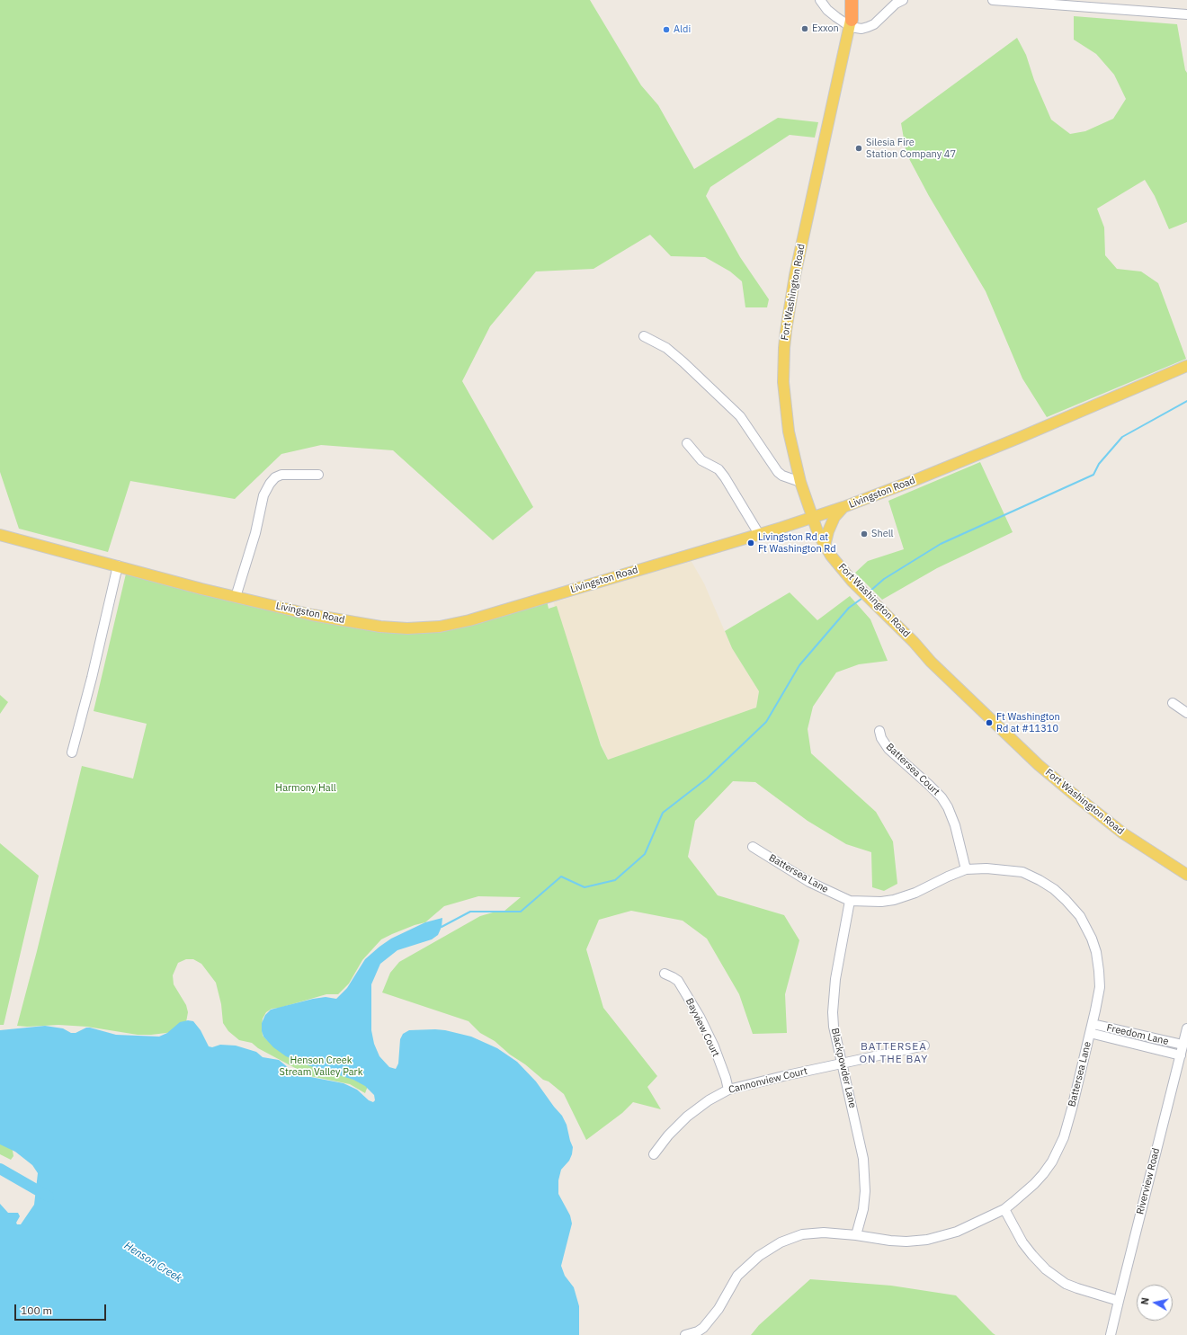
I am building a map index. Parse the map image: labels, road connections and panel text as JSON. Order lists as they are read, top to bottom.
{
  "streets": {
    "main road": ["Fort Washington Road", "Livingston Road"],
    "street": [
      "Battersea Court",
      "Battersea Lane",
      "Bayview Court",
      "Freedom Lane",
      "Blackpowder Lane",
      "Cannonview Court",
      "Riverview Road"
    ]
  },
  "crossings": [
    ["Fort Washington Road", "Livingston Road"],
    ["Battersea Court", "Battersea Lane"],
    ["Battersea Lane", "Freedom Lane"],
    ["Battersea Lane", "Blackpowder Lane"],
    ["Bayview Court", "Cannonview Court"],
    ["Freedom Lane", "Riverview Road"],
    ["Blackpowder Lane", "Cannonview Court"]
  ],
  "districts": ["BATTERSEA ON THE BAY"],
  "water": ["Henson Creek"],
  "parks": ["Harmony Hall", "Henson Creek Stream Valley Park"],
  "places": [
    "Exxon",
    "Aldi",
    "Silesia Fire Station Company 47",
    "Shell",
    "Livingston Rd at Ft Washington Rd",
    "Ft Washington Rd at #11310"
  ],
  "scale_bar": "100 m",
  "north": "left"
}
